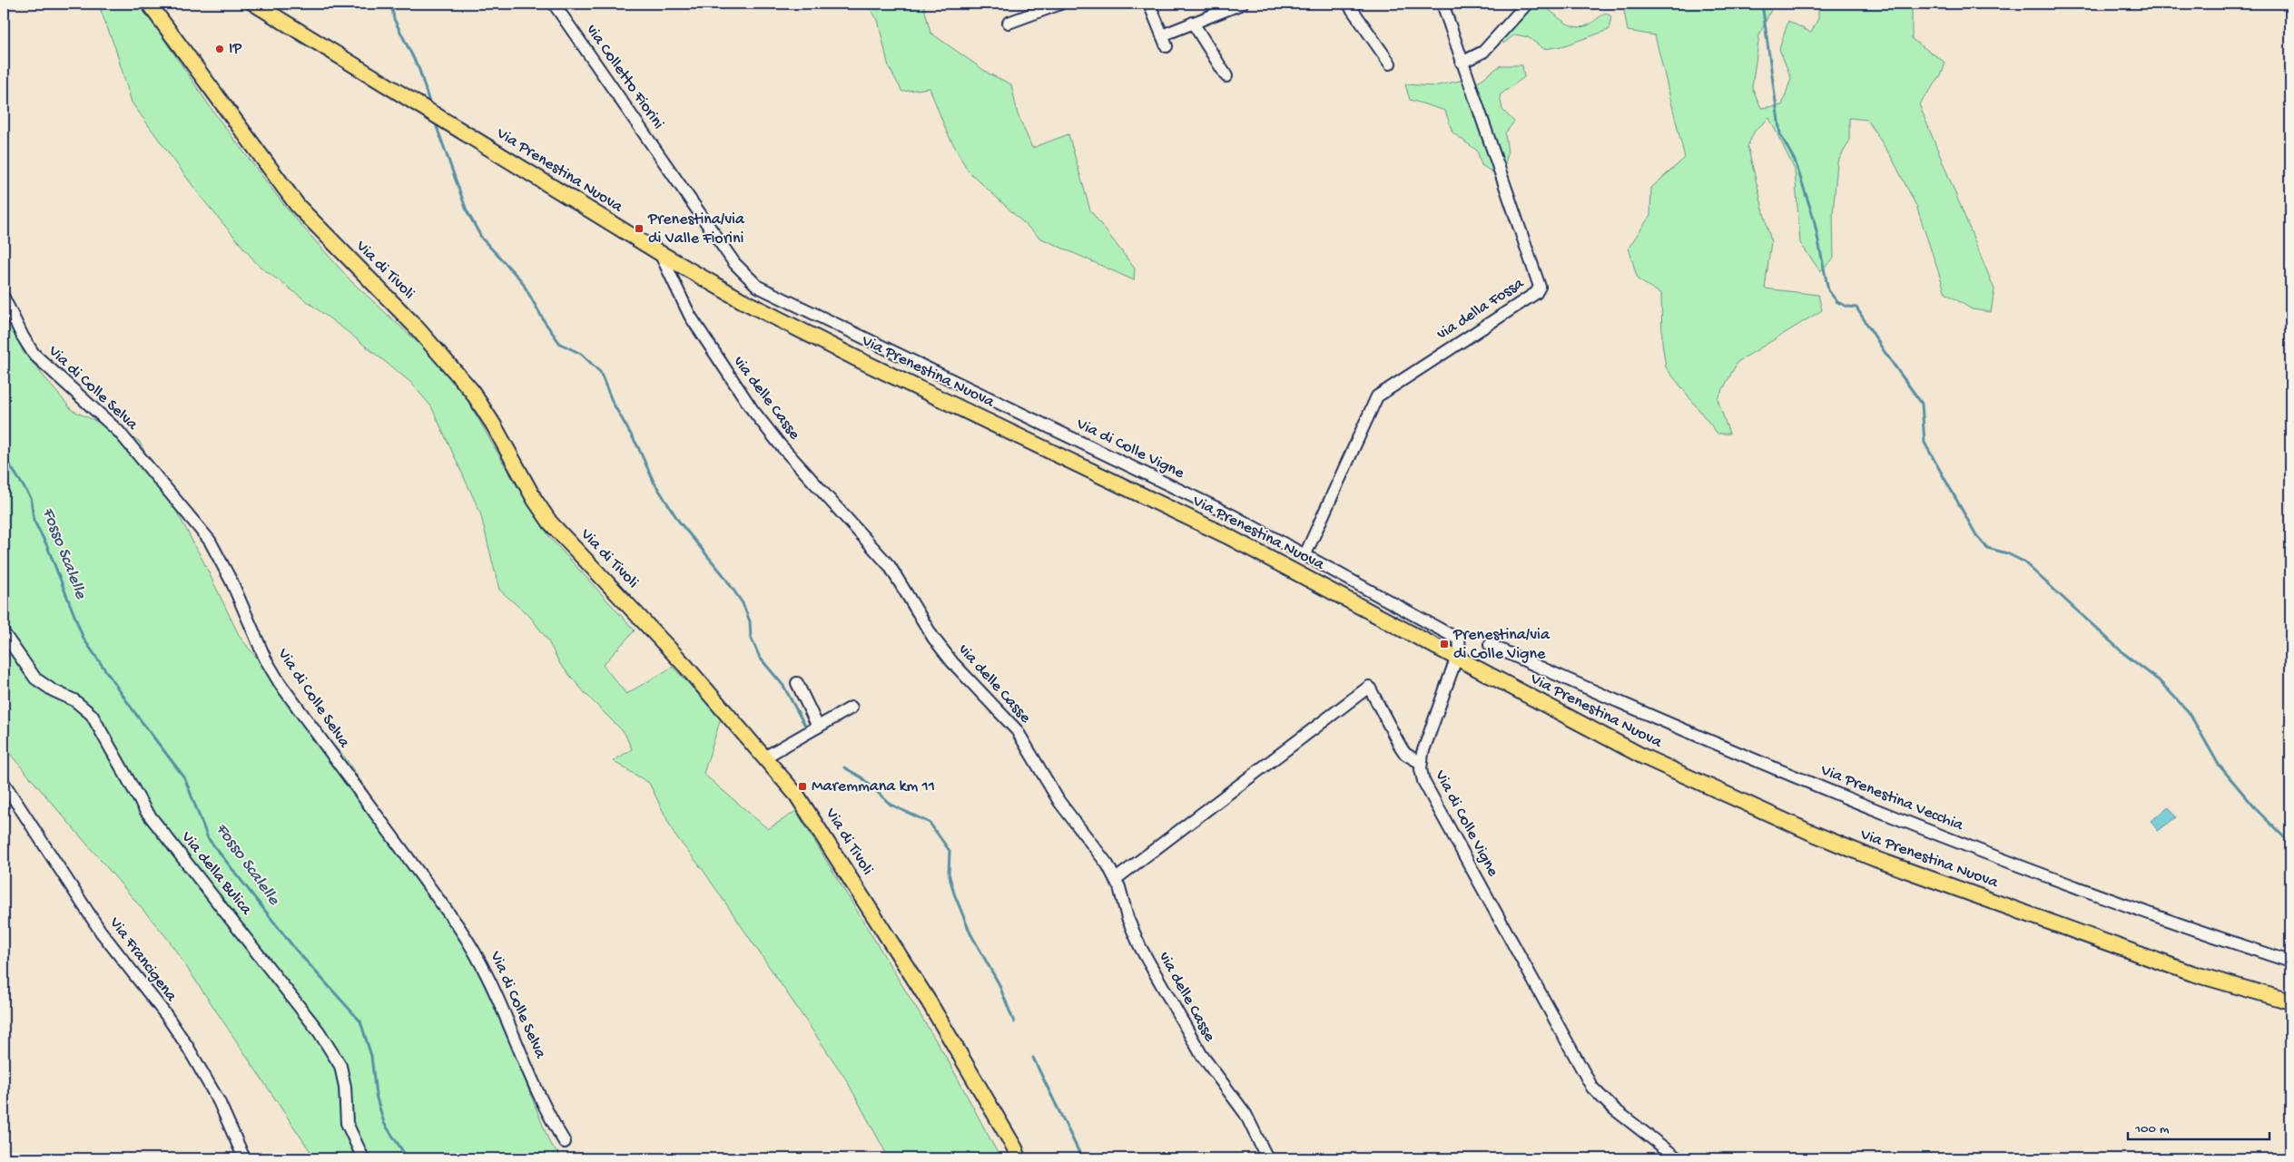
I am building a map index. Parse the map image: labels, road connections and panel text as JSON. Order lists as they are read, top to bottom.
{
  "streets": {
    "main road": ["Via Prenestina Nuova", "Via di Tivoli"],
    "street": [
      "via Colletto Fiorini",
      "via della Fossa",
      "Via di Colle Selva",
      "via delle Casse",
      "Via di Colle Vigne",
      "Via Prenestina Vecchia",
      "Via della Bulica",
      "Via Francigena"
    ]
  },
  "crossings": [
    ["via Colletto Fiorini", "Via di Colle Vigne"],
    ["Via Prenestina Nuova", "via delle Casse"],
    ["Via Prenestina Nuova", "Via di Colle Vigne"],
    ["via della Fossa", "Via di Colle Vigne"]
  ],
  "water": ["Fosso Scalelle"],
  "places": {
    "other": ["IP"],
    "transit": ["Prenestina/via di Valle Fiorini", "Prenestina/via di Colle Vigne", "Maremmana km 11"]
  },
  "scale_bar": "100 m"
}
